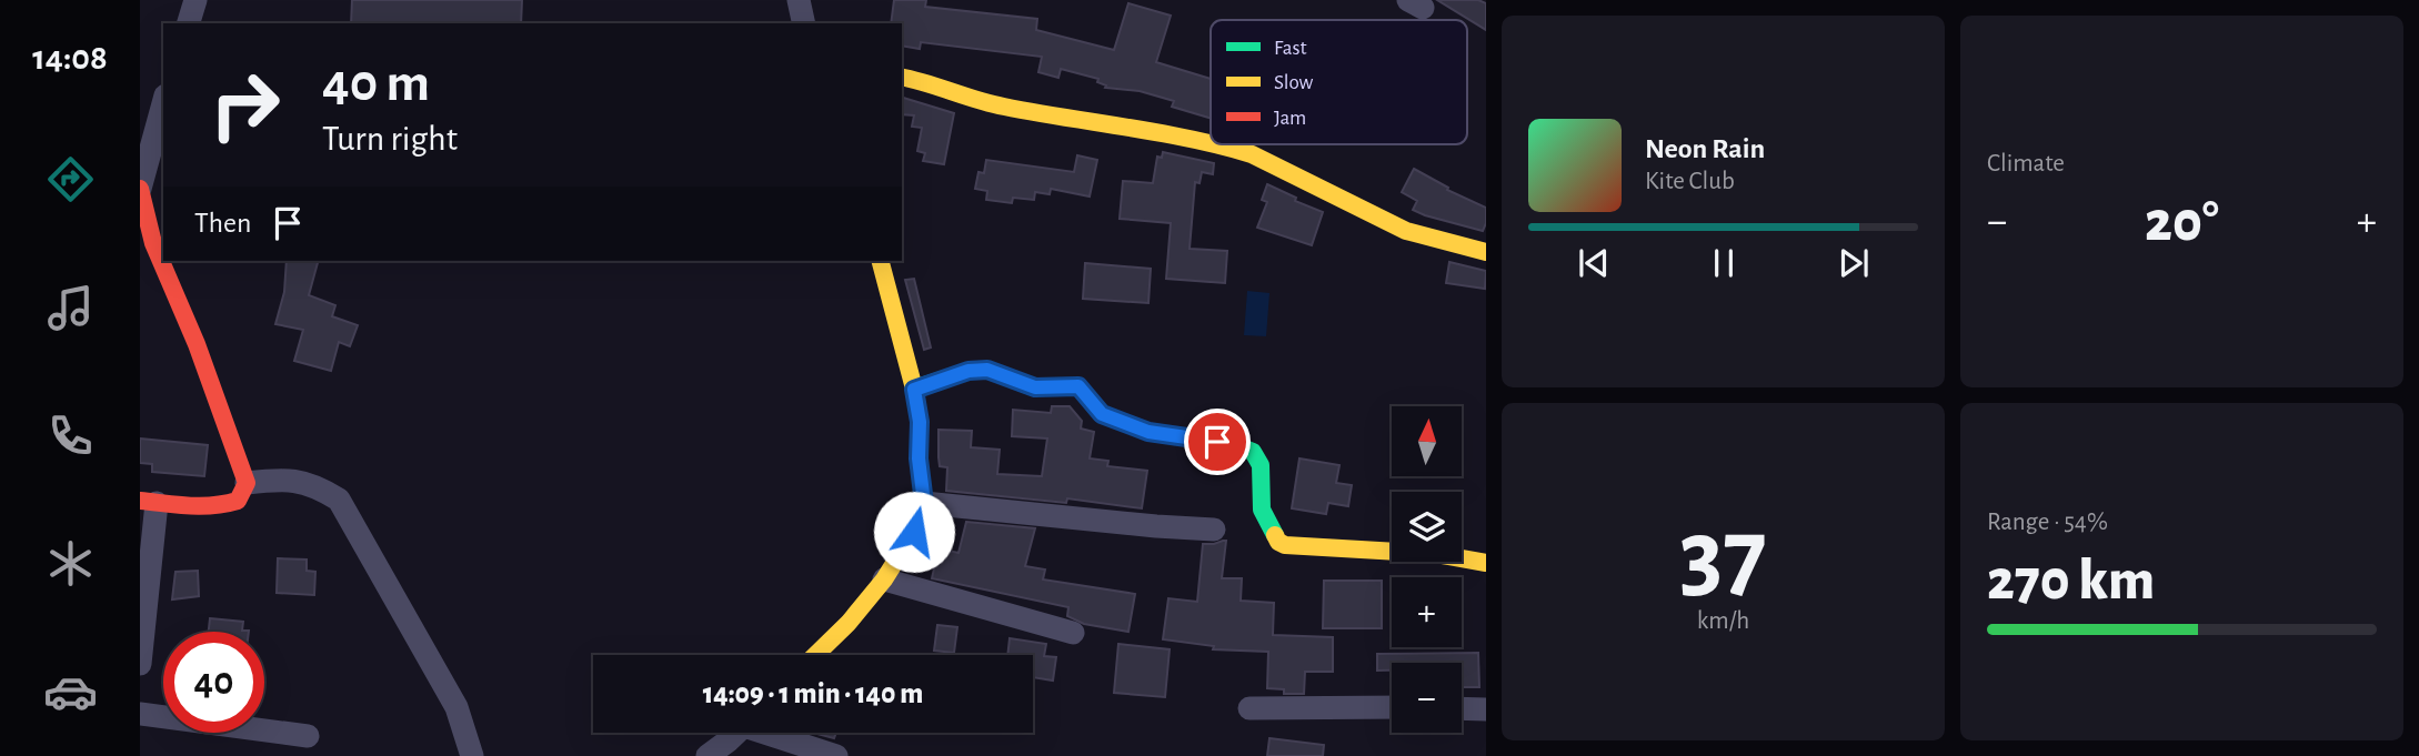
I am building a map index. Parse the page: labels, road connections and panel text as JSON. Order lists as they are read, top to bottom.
{
  "legend": ["Fast", "Slow", "Jam"],
  "north": "top",
  "page": {
    "tabs": "14:08",
    "tile": [
      "Climate",
      ["37", "km/h"],
      ["Range · 54%", "270 km"]
    ],
    "turn": ["40 m", "Turn right"],
    "song": ["Neon Rain", "Kite Club"],
    "then": "Then",
    "heat": ["−", "20°", "+"],
    "map_buttons": ["+", "−"],
    "limit": "40",
    "trip": "14:09 · 1 min · 140 m"
  }
}
